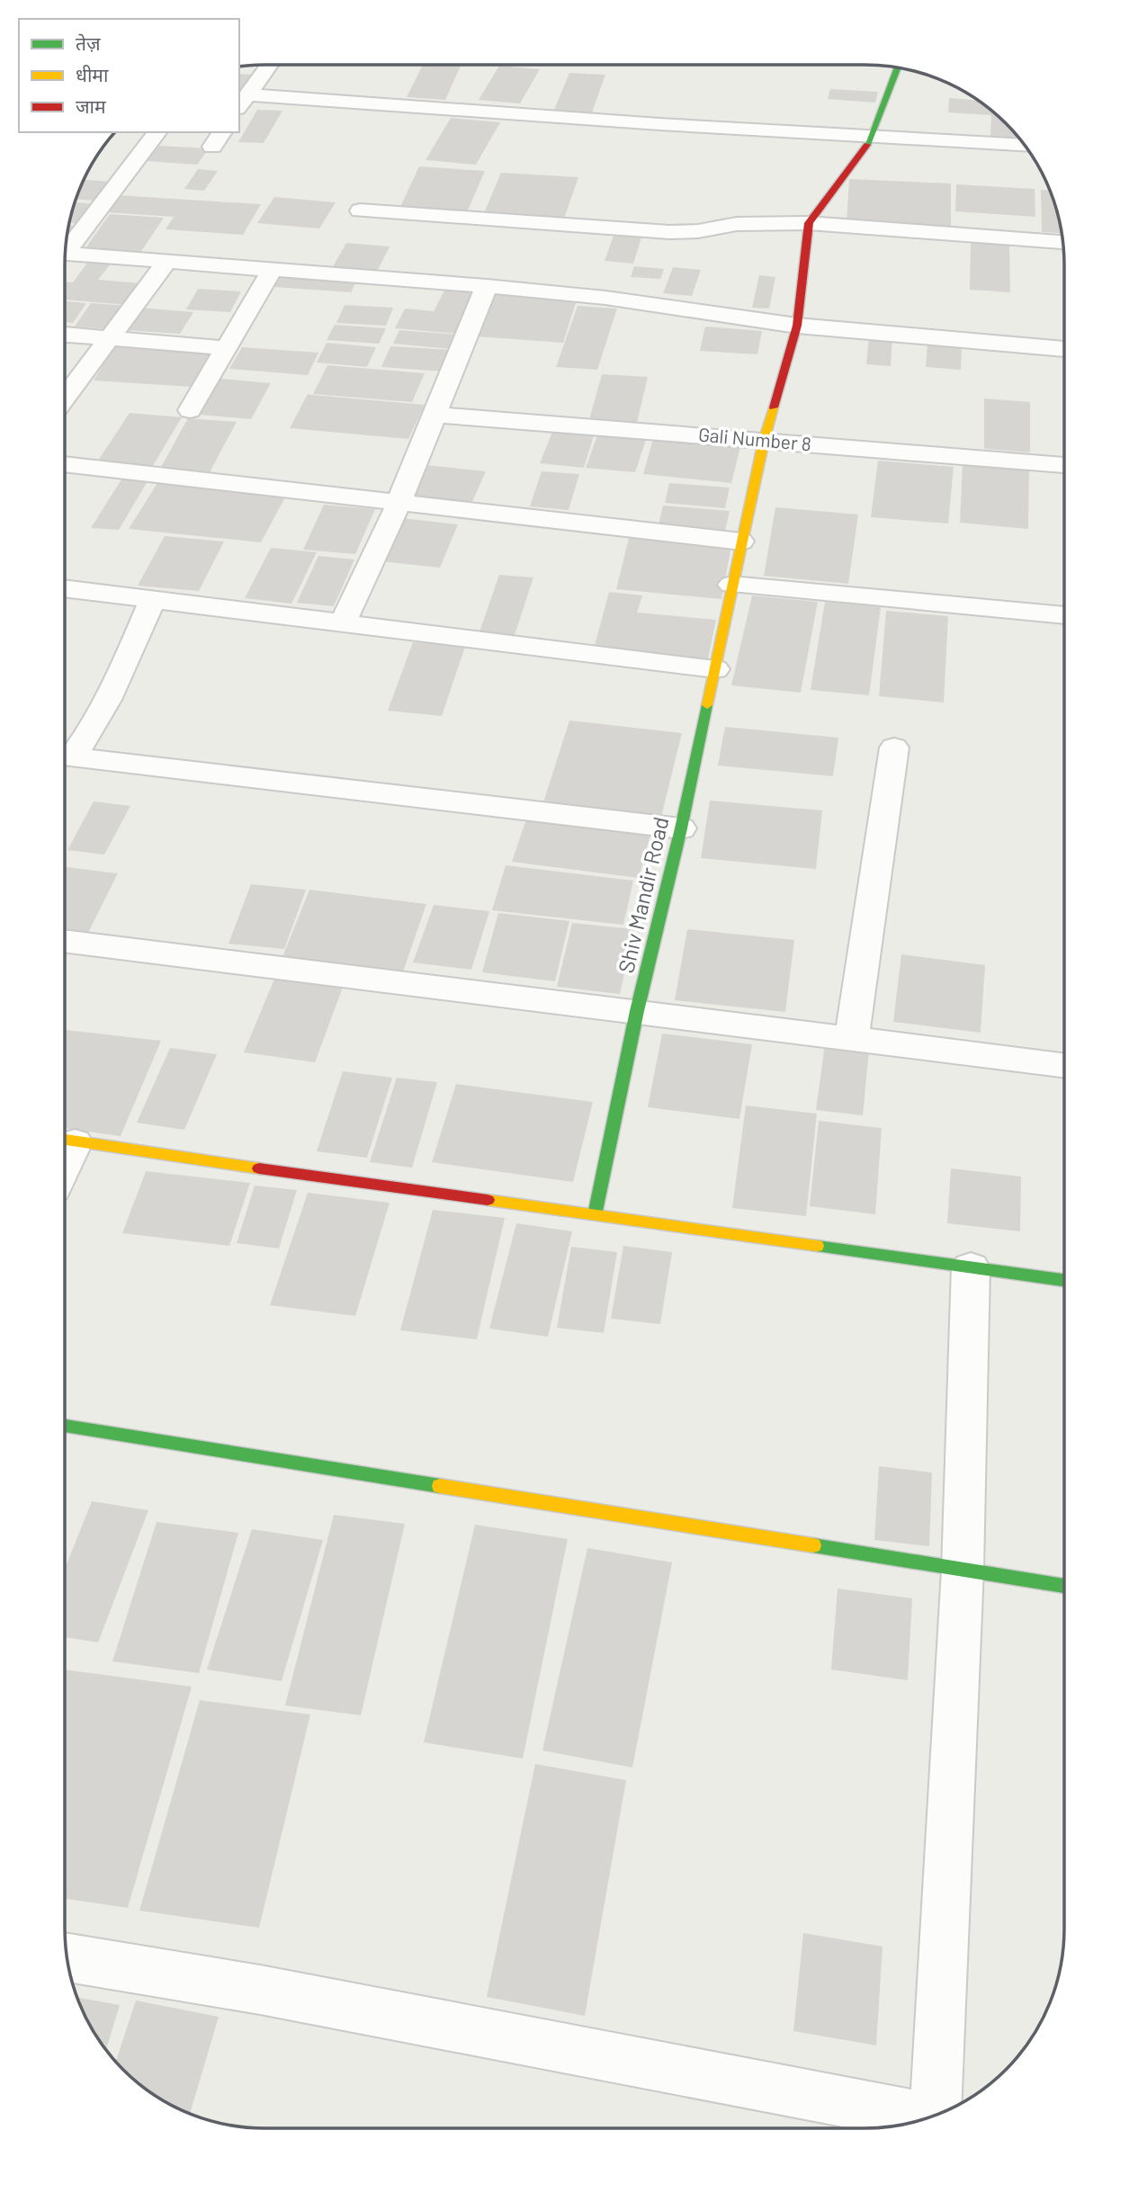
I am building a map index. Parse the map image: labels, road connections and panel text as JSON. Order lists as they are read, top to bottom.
{
  "streets": {
    "street": ["Gali Number 8", "Shiv Mandir Road"]
  },
  "crossings": [
    ["Gali Number 8", "Shiv Mandir Road"]
  ],
  "legend": ["तेज़", "धीमा", "जाम"]
}
